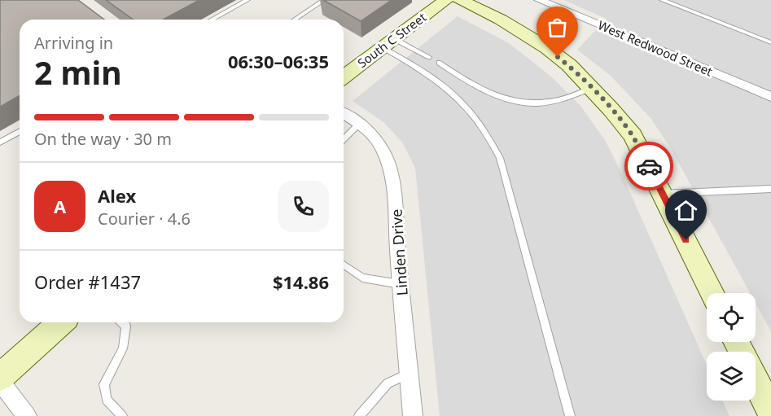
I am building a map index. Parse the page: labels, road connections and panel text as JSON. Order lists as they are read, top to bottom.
{
  "streets": {
    "main road": ["South C Street"],
    "street": ["West Redwood Street", "Linden Drive"]
  },
  "page": {
    "heading": ["2 min", "Arriving in", "06:30–06:35"],
    "panel": [
      "Alex",
      "Courier · 4.6",
      "Order #1437",
      "$14.86"
    ],
    "bar": "On the way · 30 m",
    "round": "A"
  }
}
